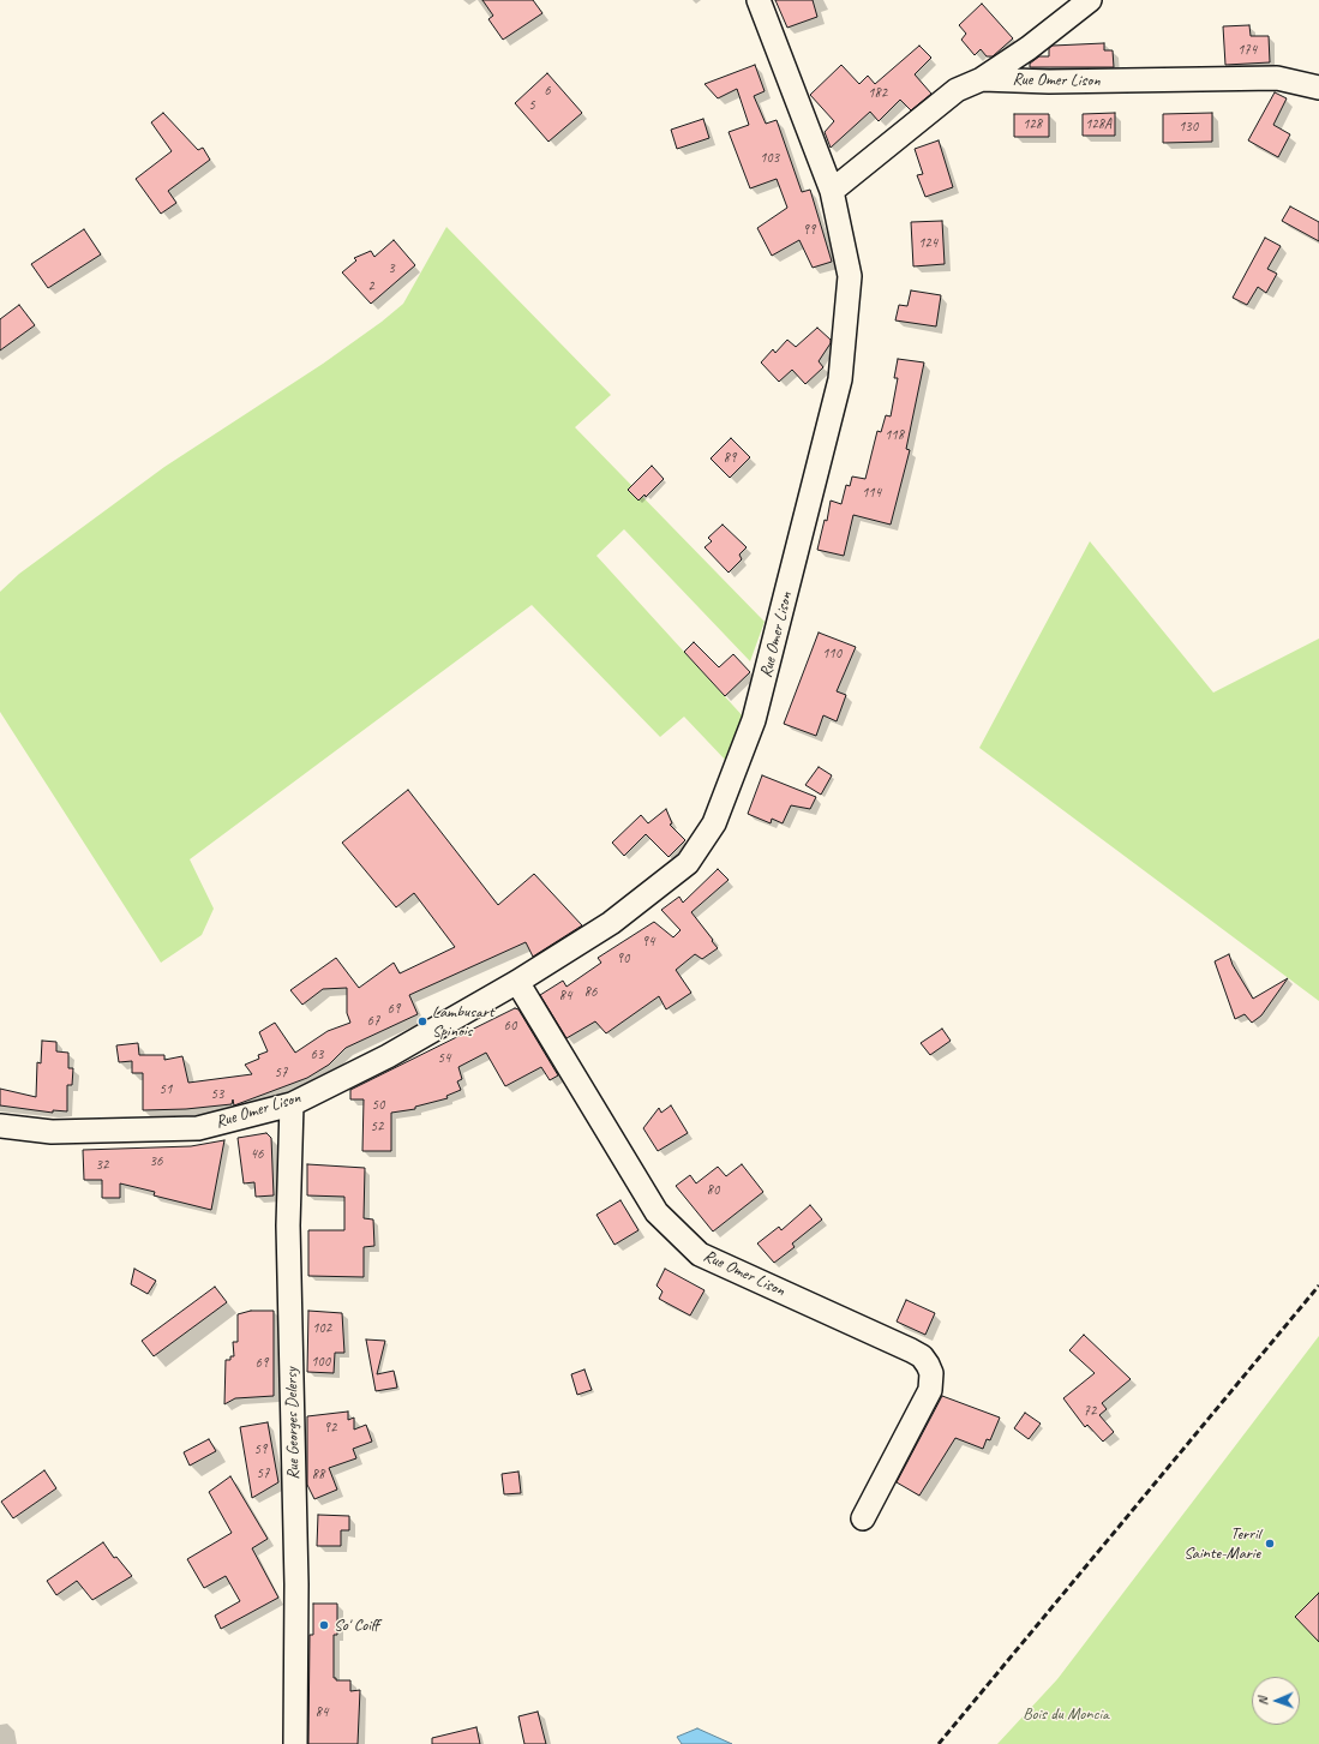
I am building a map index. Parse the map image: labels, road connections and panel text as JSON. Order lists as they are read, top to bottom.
{
  "streets": {
    "street": ["Rue Omer Lison", "Rue Georges Delersy"]
  },
  "crossings": [
    ["Rue Omer Lison", "Rue Georges Delersy"]
  ],
  "parks": ["Bois du Moncia"],
  "places": ["Lambusart Spinois", "Terril Sainte-Marie", "So' Coiff"],
  "house_numbers": [
    "174",
    "6",
    "182",
    "5",
    "128",
    "128A",
    "130",
    "103",
    "99",
    "124",
    "3",
    "2",
    "118",
    "89",
    "114",
    "110",
    "94",
    "90",
    "86",
    "84",
    "69",
    "67",
    "60",
    "63",
    "54",
    "57",
    "51",
    "53",
    "50",
    "52",
    "46",
    "36",
    "32",
    "80",
    "102",
    "100",
    "69",
    "72",
    "92",
    "59",
    "57",
    "88",
    "84"
  ],
  "north": "left"
}
